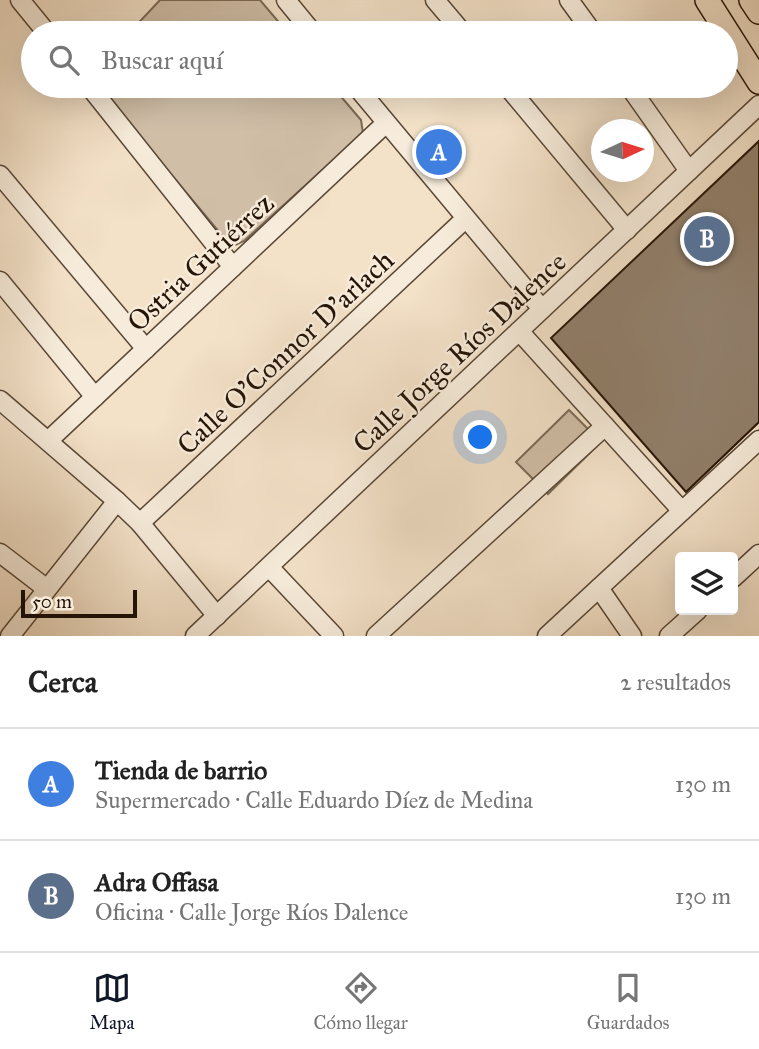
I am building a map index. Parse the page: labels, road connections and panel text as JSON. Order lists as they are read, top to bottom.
{
  "streets": {
    "street": ["Ostria Gutiérrez", "Calle O'Connor D'arlach", "Calle Jorge Ríos Dalence"]
  },
  "scale_bar": "50 m",
  "north": "right",
  "page": {
    "search": "Buscar aquí",
    "pins": ["A", "B"],
    "scale": "50 m",
    "heading": ["Cerca", "2 resultados"],
    "list": [
      {
        "mark": "A",
        "name": "Tienda de barrio",
        "note": "Supermercado · Calle Eduardo Díez de Medina",
        "value": "130 m"
      },
      {
        "mark": "B",
        "name": "Adra Offasa",
        "note": "Oficina · Calle Jorge Ríos Dalence",
        "value": "130 m"
      }
    ],
    "nav": ["Mapa", "Cómo llegar", "Guardados"]
  }
}
